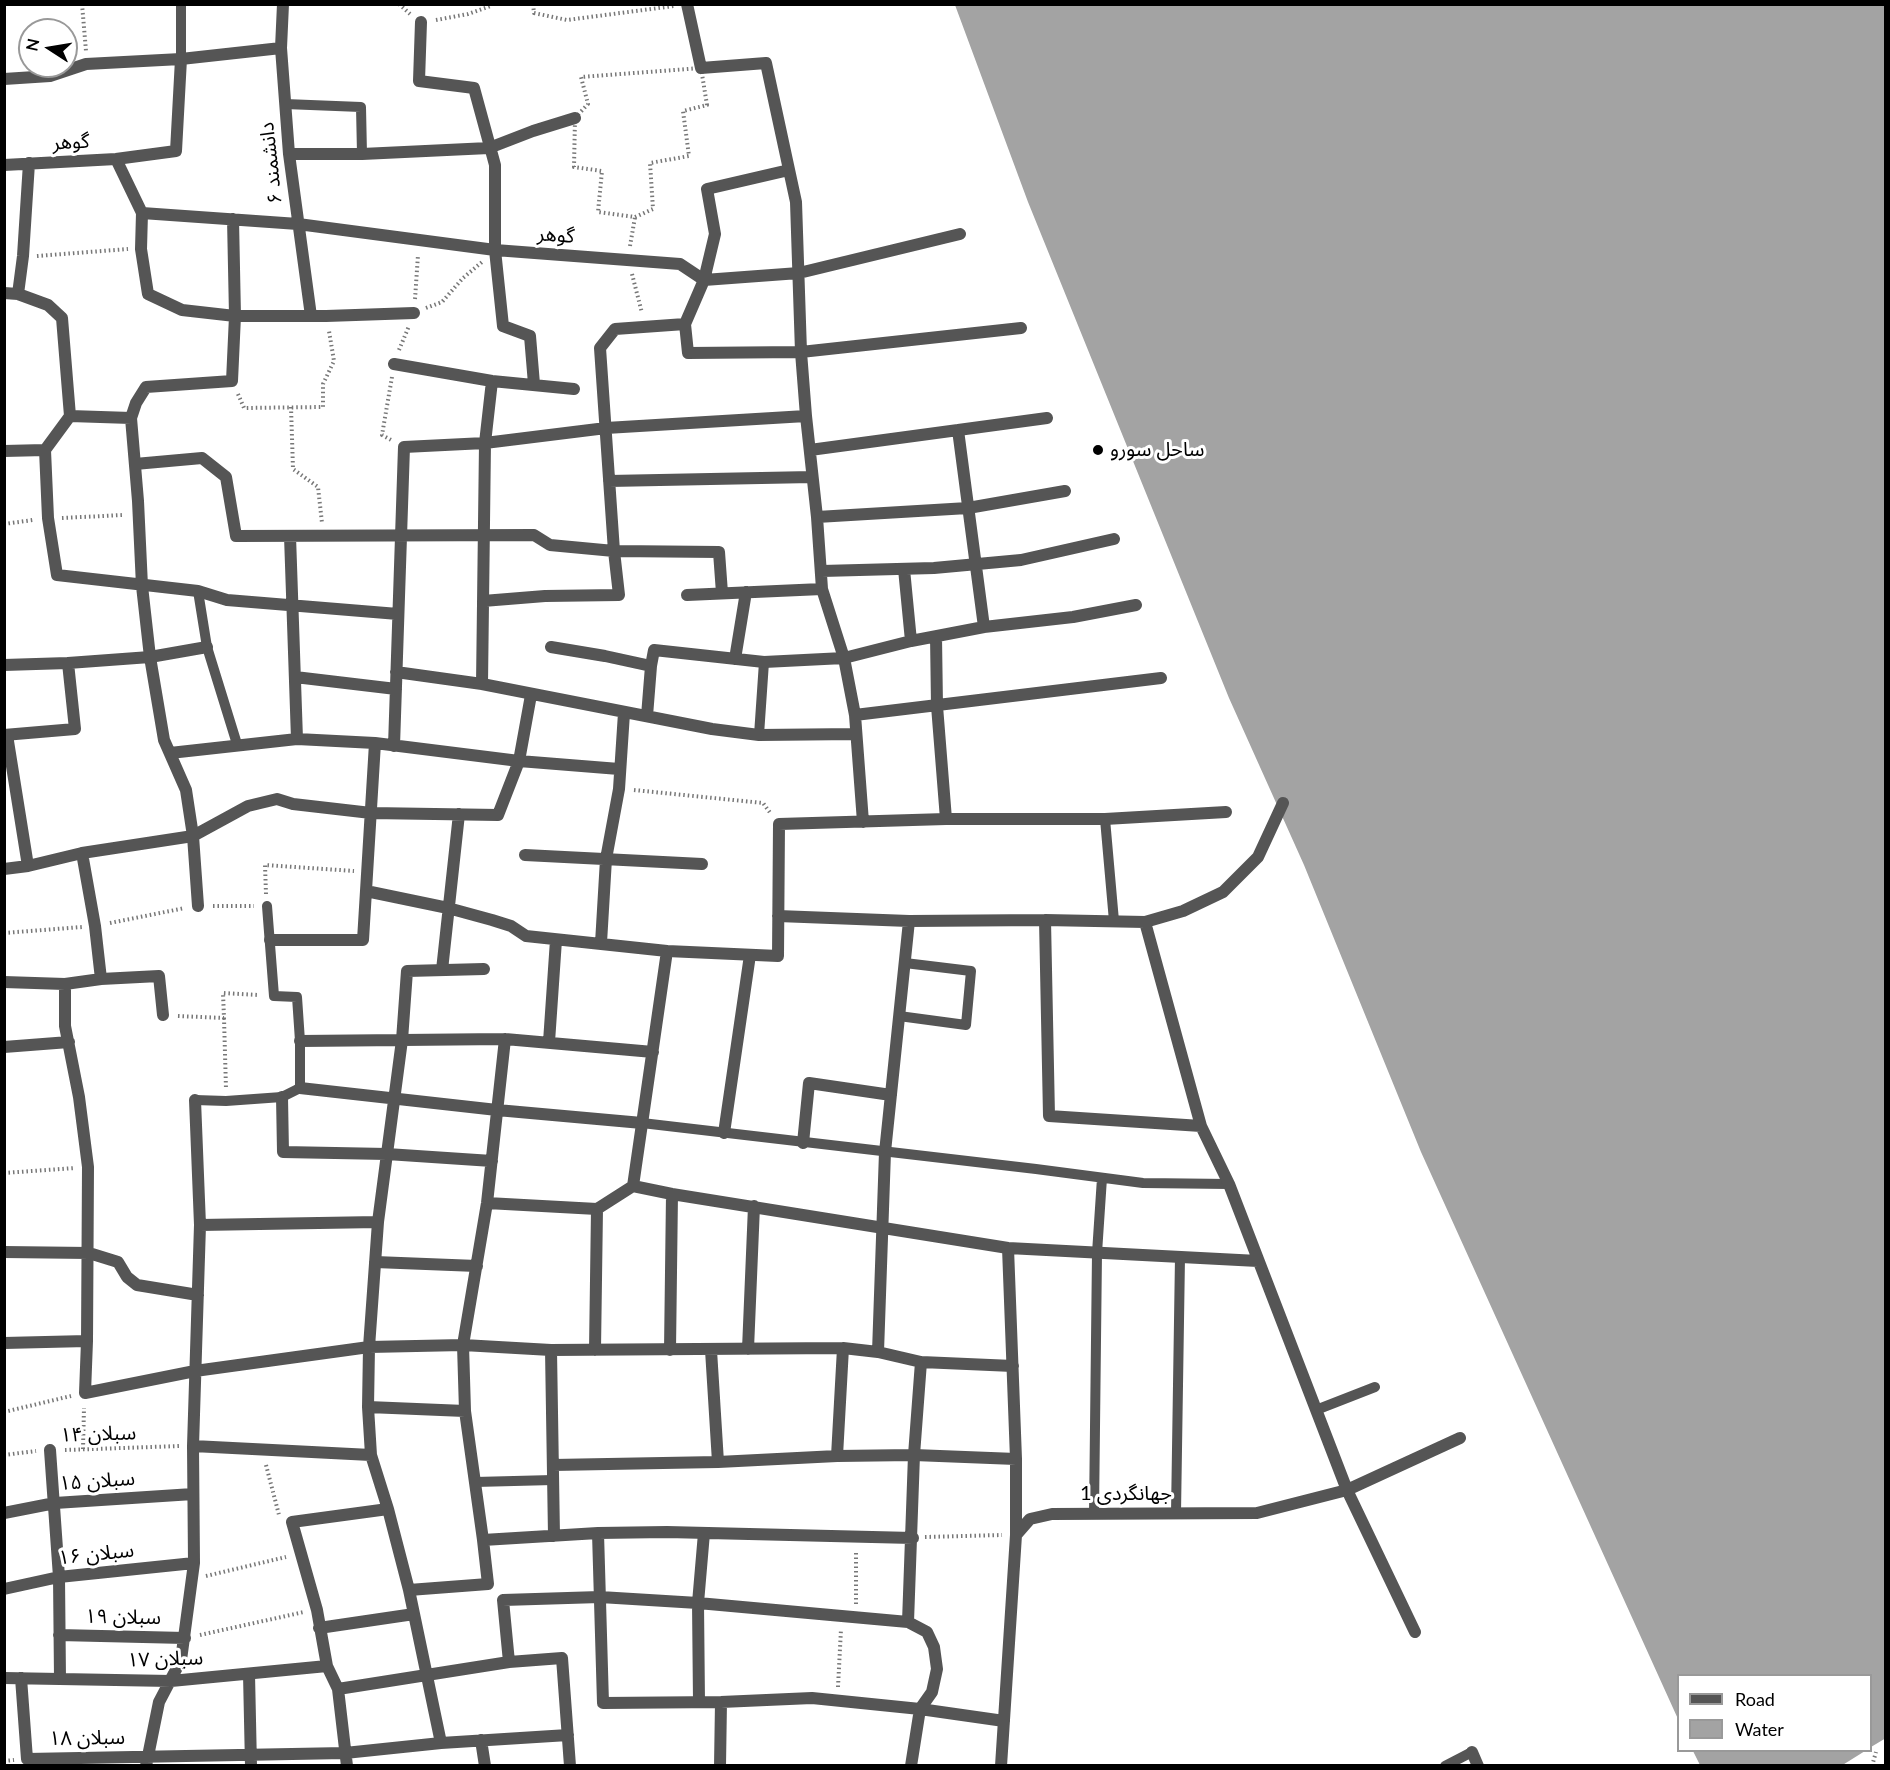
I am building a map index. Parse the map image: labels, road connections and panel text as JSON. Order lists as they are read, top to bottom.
{
  "streets": {
    "street": [
      "گوهر",
      "دانشمند ۶",
      "سبلان ۱۵",
      "جهانگردی 1",
      "سبلان ۱۶",
      "سبلان ۱۹",
      "سبلان ۱۷",
      "سبلان ۱۸"
    ],
    "path": ["سبلان ۱۴"]
  },
  "crossings": [
    ["گوهر", "دانشمند ۶"],
    ["سبلان ۱۷", "سبلان ۱۸"]
  ],
  "places": ["ساحل سورو"],
  "legend": ["Road", "Water"],
  "north": "left"
}
